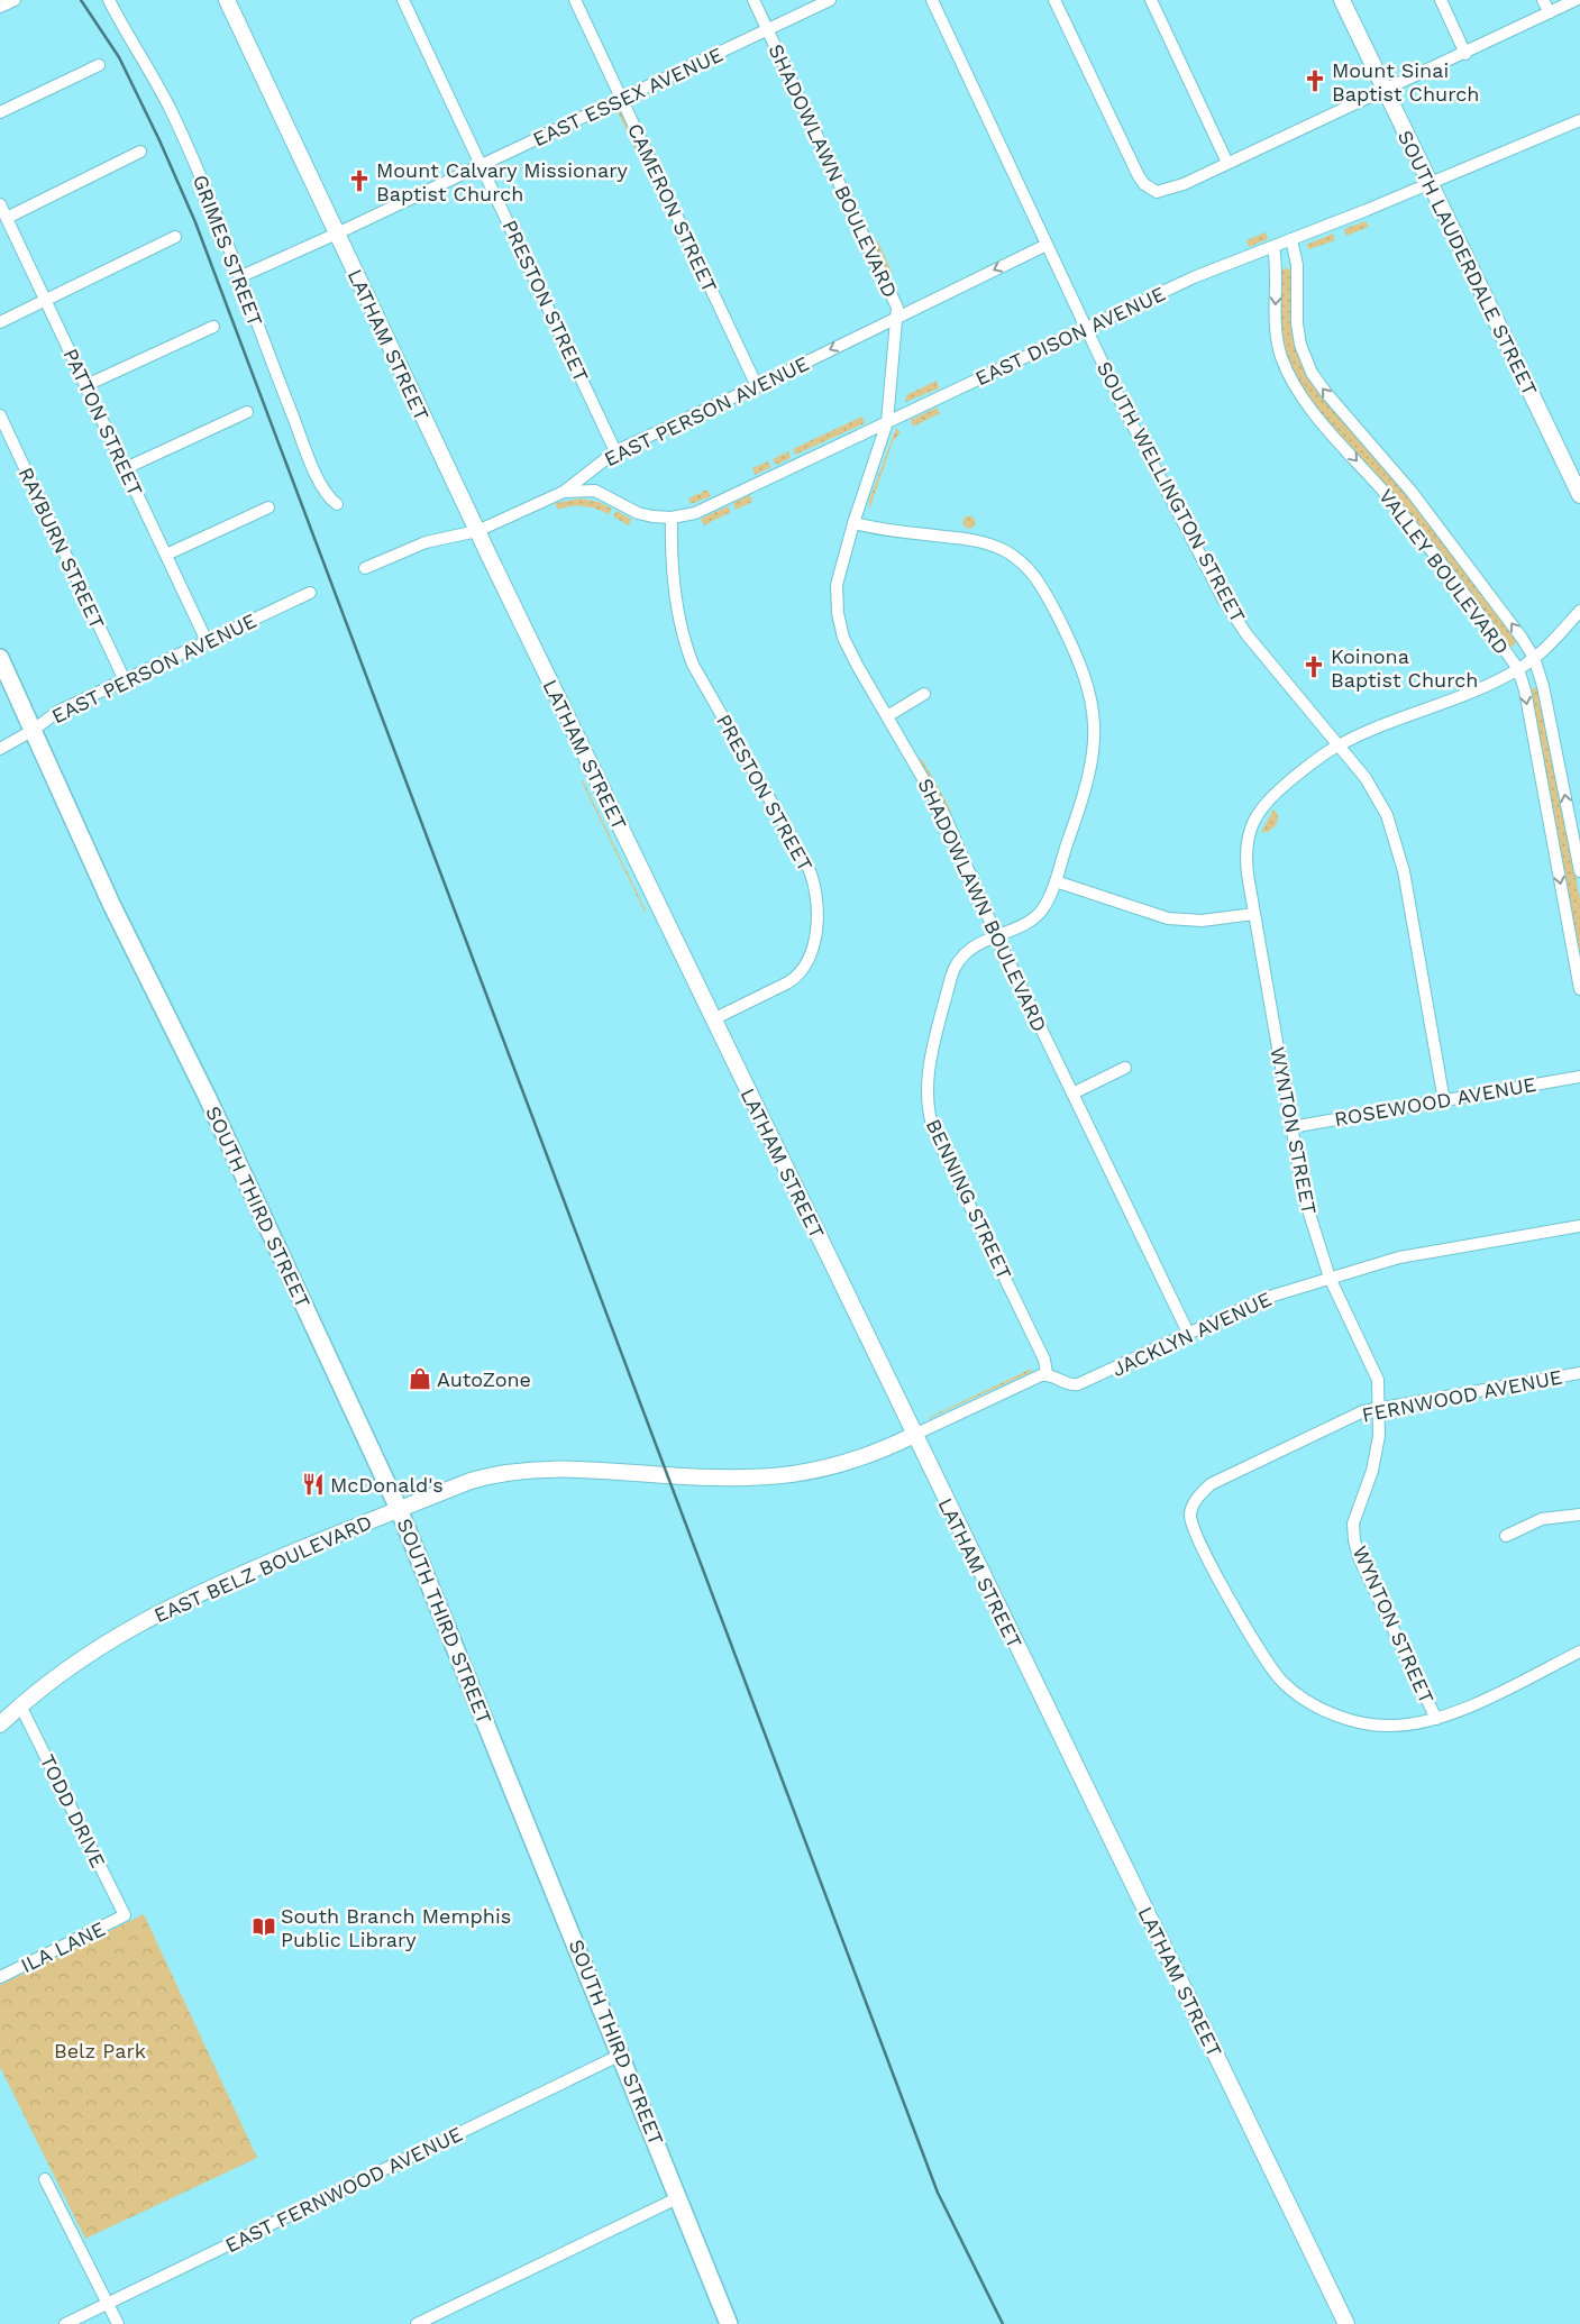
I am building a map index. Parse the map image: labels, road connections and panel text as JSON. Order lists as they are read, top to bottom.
{
  "streets": {
    "main road": ["SOUTH THIRD STREET"],
    "street": [
      "EAST ESSEX AVENUE",
      "SHADOWLAWN BOULEVARD",
      "CAMERON STREET",
      "GRIMES STREET",
      "SOUTH LAUDERDALE STREET",
      "PRESTON STREET",
      "EAST DISON AVENUE",
      "LATHAM STREET",
      "EAST PERSON AVENUE",
      "PATTON STREET",
      "SOUTH WELLINGTON STREET",
      "RAYBURN STREET",
      "VALLEY BOULEVARD",
      "ROSEWOOD AVENUE",
      "WYNTON STREET",
      "BENNING STREET",
      "JACKLYN AVENUE",
      "FERNWOOD AVENUE",
      "EAST BELZ BOULEVARD",
      "TODD DRIVE",
      "ILA LANE",
      "EAST FERNWOOD AVENUE"
    ]
  },
  "crossings": [
    ["EAST ESSEX AVENUE", "SHADOWLAWN BOULEVARD"],
    ["EAST ESSEX AVENUE", "CAMERON STREET"],
    ["EAST ESSEX AVENUE", "GRIMES STREET"],
    ["EAST ESSEX AVENUE", "PRESTON STREET"],
    ["EAST ESSEX AVENUE", "LATHAM STREET"],
    ["SHADOWLAWN BOULEVARD", "EAST DISON AVENUE"],
    ["SHADOWLAWN BOULEVARD", "EAST PERSON AVENUE"],
    ["SHADOWLAWN BOULEVARD", "BENNING STREET"],
    ["SHADOWLAWN BOULEVARD", "JACKLYN AVENUE"],
    ["CAMERON STREET", "EAST PERSON AVENUE"],
    ["SOUTH LAUDERDALE STREET", "EAST DISON AVENUE"],
    ["PRESTON STREET", "EAST DISON AVENUE"],
    ["PRESTON STREET", "LATHAM STREET"],
    ["PRESTON STREET", "EAST PERSON AVENUE"],
    ["EAST DISON AVENUE", "EAST PERSON AVENUE"],
    ["EAST DISON AVENUE", "SOUTH WELLINGTON STREET"],
    ["EAST DISON AVENUE", "VALLEY BOULEVARD"],
    ["LATHAM STREET", "EAST PERSON AVENUE"],
    ["LATHAM STREET", "EAST BELZ BOULEVARD"],
    ["EAST PERSON AVENUE", "PATTON STREET"],
    ["EAST PERSON AVENUE", "SOUTH WELLINGTON STREET"],
    ["EAST PERSON AVENUE", "RAYBURN STREET"],
    ["EAST PERSON AVENUE", "SOUTH THIRD STREET"],
    ["SOUTH WELLINGTON STREET", "ROSEWOOD AVENUE"],
    ["SOUTH WELLINGTON STREET", "WYNTON STREET"],
    ["VALLEY BOULEVARD", "WYNTON STREET"],
    ["ROSEWOOD AVENUE", "WYNTON STREET"],
    ["WYNTON STREET", "JACKLYN AVENUE"],
    ["WYNTON STREET", "FERNWOOD AVENUE"],
    ["BENNING STREET", "JACKLYN AVENUE"],
    ["SOUTH THIRD STREET", "EAST BELZ BOULEVARD"],
    ["SOUTH THIRD STREET", "EAST FERNWOOD AVENUE"],
    ["EAST BELZ BOULEVARD", "TODD DRIVE"],
    ["TODD DRIVE", "ILA LANE"]
  ],
  "parks": ["Belz Park"],
  "places": {
    "church": ["Mount Sinai Baptist Church", "Mount Calvary Missionary Baptist Church", "Koinona Baptist Church"],
    "shop": ["AutoZone"],
    "restaurant": ["McDonald's"],
    "library": ["South Branch Memphis Public Library"]
  }
}
